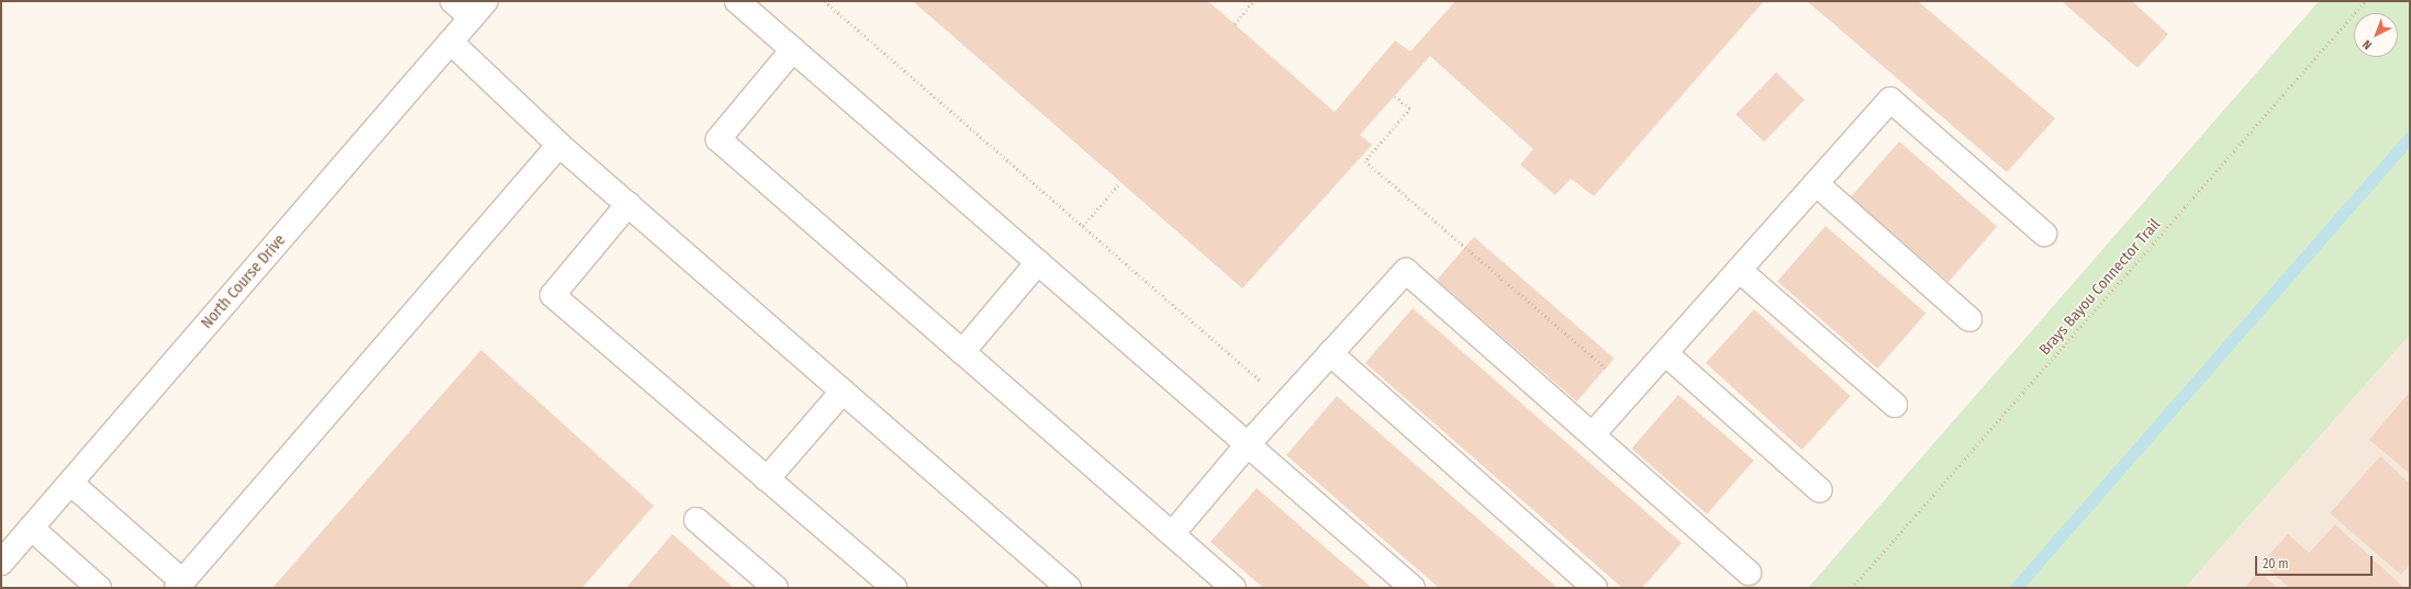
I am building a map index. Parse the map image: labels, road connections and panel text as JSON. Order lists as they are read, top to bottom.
{
  "streets": {
    "street": ["North Course Drive"],
    "path": ["Brays Bayou Connector Trail"]
  },
  "scale_bar": "20 m",
  "north": "bottom left"
}
